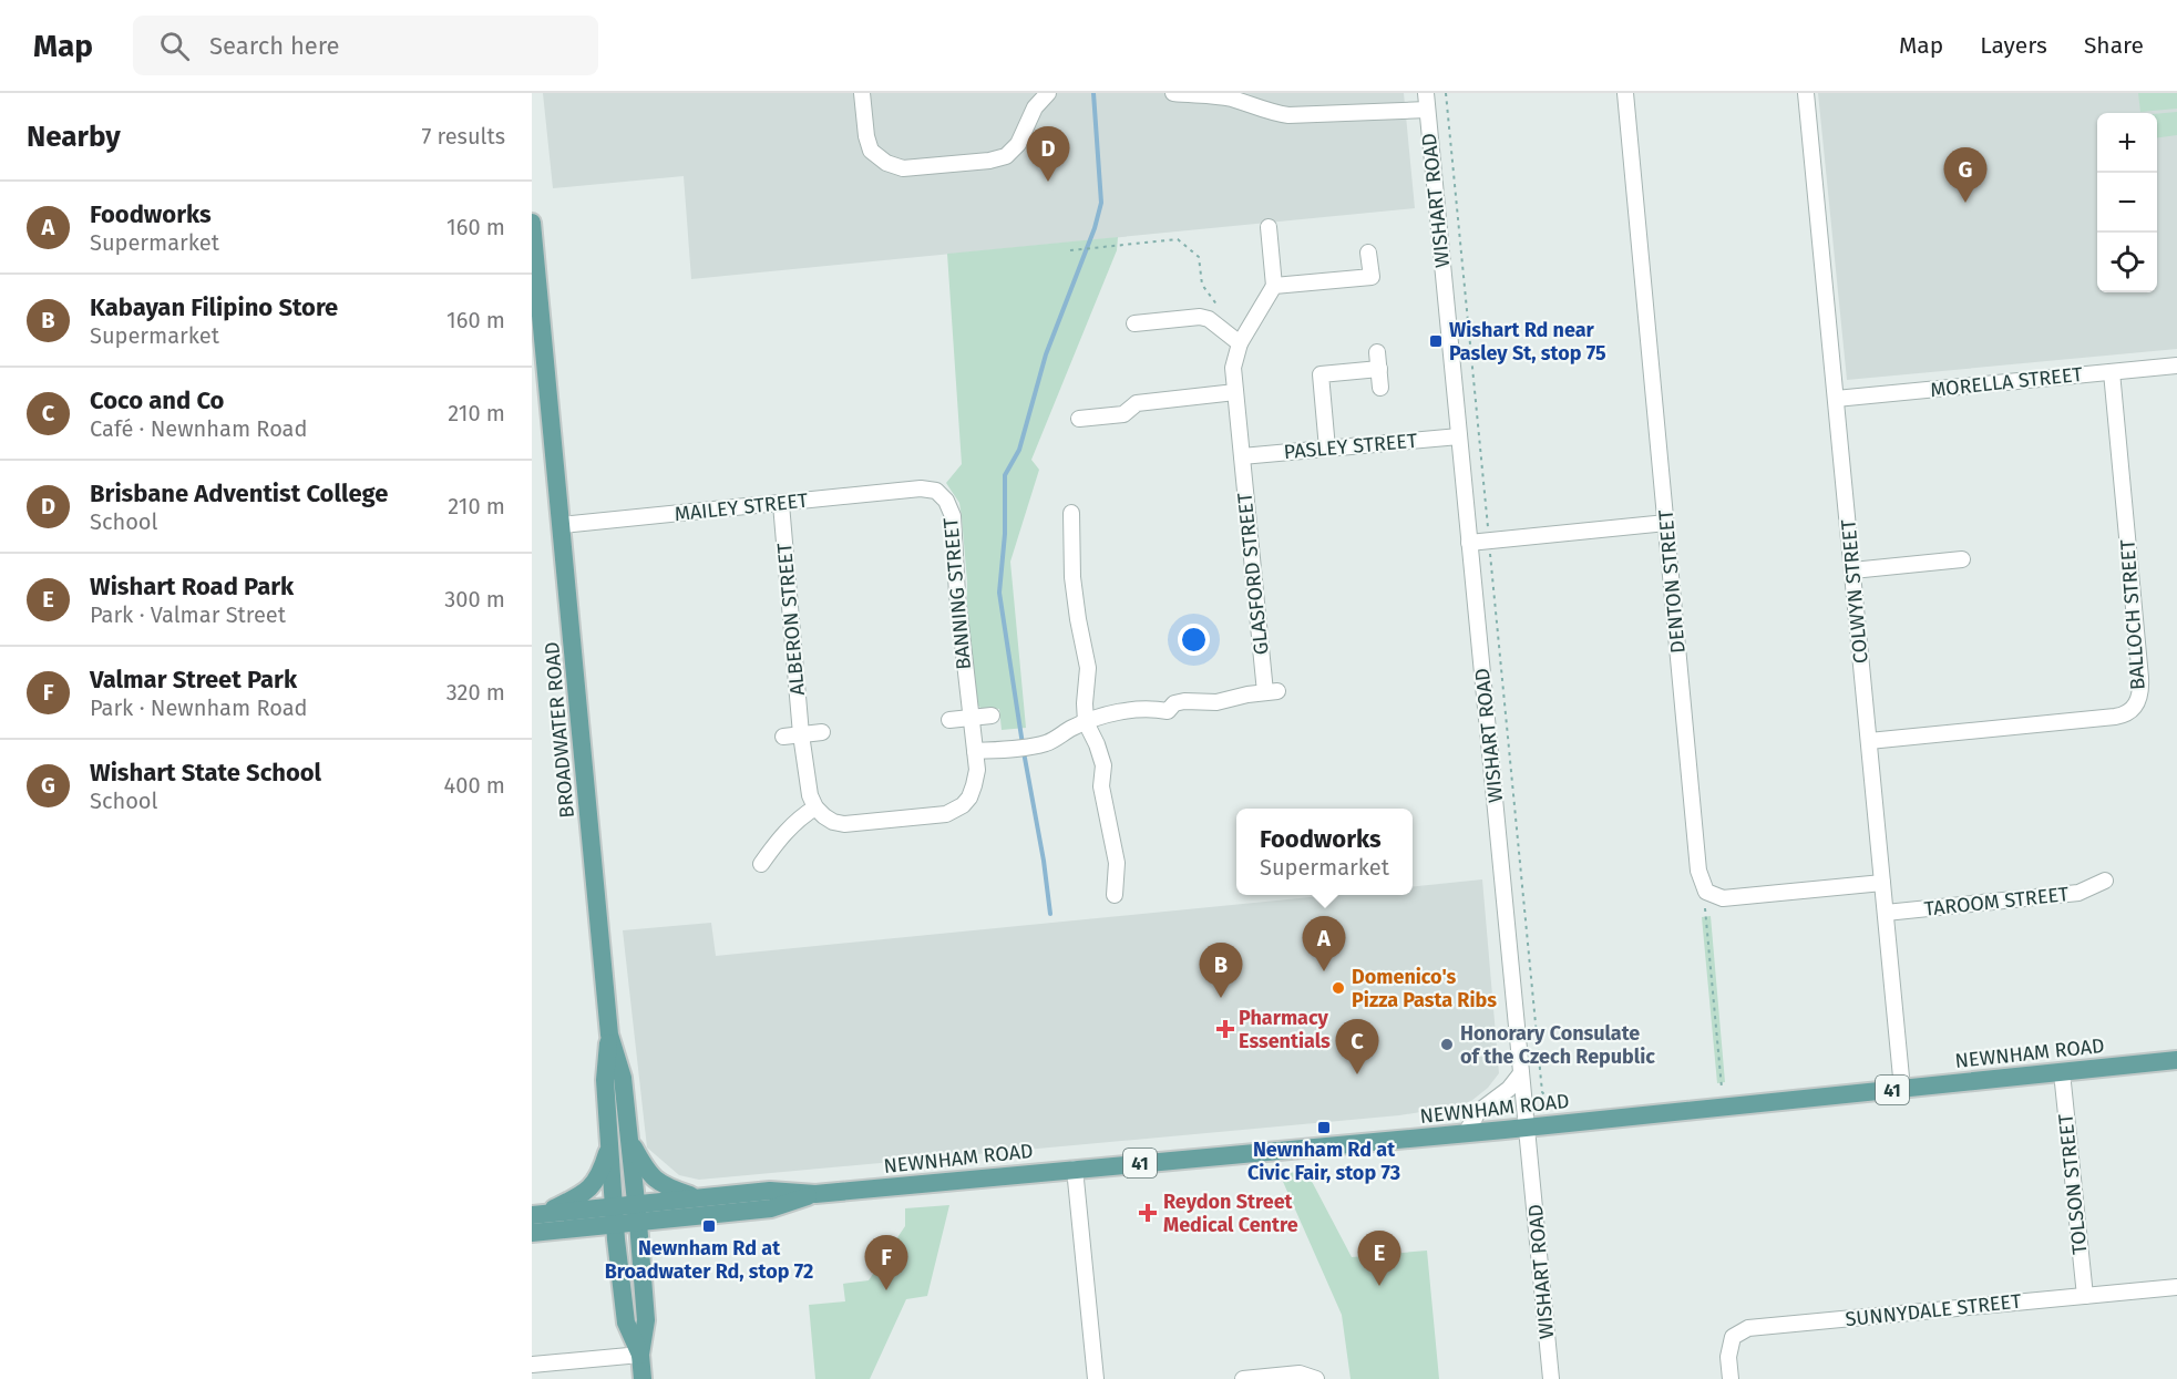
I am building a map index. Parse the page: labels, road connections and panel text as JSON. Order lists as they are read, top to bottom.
{
  "streets": {
    "main road": ["BROADWATER ROAD", "NEWNHAM ROAD", "41"],
    "street": [
      "WISHART ROAD",
      "MORELLA STREET",
      "PASLEY STREET",
      "MAILEY STREET",
      "GLASFORD STREET",
      "DENTON STREET",
      "COLWYN STREET",
      "BANNING STREET",
      "BALLOCH STREET",
      "ALBERON STREET",
      "TAROOM STREET",
      "TOLSON STREET",
      "SUNNYDALE STREET"
    ]
  },
  "crossings": [
    ["WISHART ROAD", "PASLEY STREET"],
    ["WISHART ROAD", "NEWNHAM ROAD"],
    ["MORELLA STREET", "COLWYN STREET"],
    ["MORELLA STREET", "BALLOCH STREET"],
    ["PASLEY STREET", "GLASFORD STREET"],
    ["MAILEY STREET", "BANNING STREET"],
    ["MAILEY STREET", "ALBERON STREET"],
    ["MAILEY STREET", "BROADWATER ROAD"],
    ["COLWYN STREET", "BALLOCH STREET"],
    ["COLWYN STREET", "TAROOM STREET"],
    ["COLWYN STREET", "NEWNHAM ROAD"],
    ["BANNING STREET", "ALBERON STREET"],
    ["BROADWATER ROAD", "NEWNHAM ROAD"],
    ["NEWNHAM ROAD", "TOLSON STREET"],
    ["TOLSON STREET", "SUNNYDALE STREET"]
  ],
  "places": {
    "transit": ["Wishart Rd near Pasley St, stop 75", "Newnham Rd at Civic Fair, stop 73", "Newnham Rd at Broadwater Rd, stop 72"],
    "other": ["Domenico's Pizza Pasta Ribs", "Honorary Consulate of the Czech Republic"],
    "health": ["Pharmacy Essentials", "Reydon Street Medical Centre"]
  },
  "page": {
    "header": "Map",
    "search": "Search here",
    "nav": ["Map", "Layers", "Share"],
    "heading": ["Nearby", "7 results"],
    "map_buttons": ["+", "−"],
    "pins": [
      "D",
      "G",
      "A",
      "B",
      "C",
      "E",
      "F"
    ],
    "list": [
      {
        "mark": "A",
        "name": "Foodworks",
        "note": "Supermarket",
        "value": "160 m"
      },
      {
        "mark": "B",
        "name": "Kabayan Filipino Store",
        "note": "Supermarket",
        "value": "160 m"
      },
      {
        "mark": "C",
        "name": "Coco and Co",
        "note": "Café · Newnham Road",
        "value": "210 m"
      },
      {
        "mark": "D",
        "name": "Brisbane Adventist College",
        "note": "School",
        "value": "210 m"
      },
      {
        "mark": "E",
        "name": "Wishart Road Park",
        "note": "Park · Valmar Street",
        "value": "300 m"
      },
      {
        "mark": "F",
        "name": "Valmar Street Park",
        "note": "Park · Newnham Road",
        "value": "320 m"
      },
      {
        "mark": "G",
        "name": "Wishart State School",
        "note": "School",
        "value": "400 m"
      }
    ],
    "popup": ["Foodworks", "Supermarket"]
  }
}
